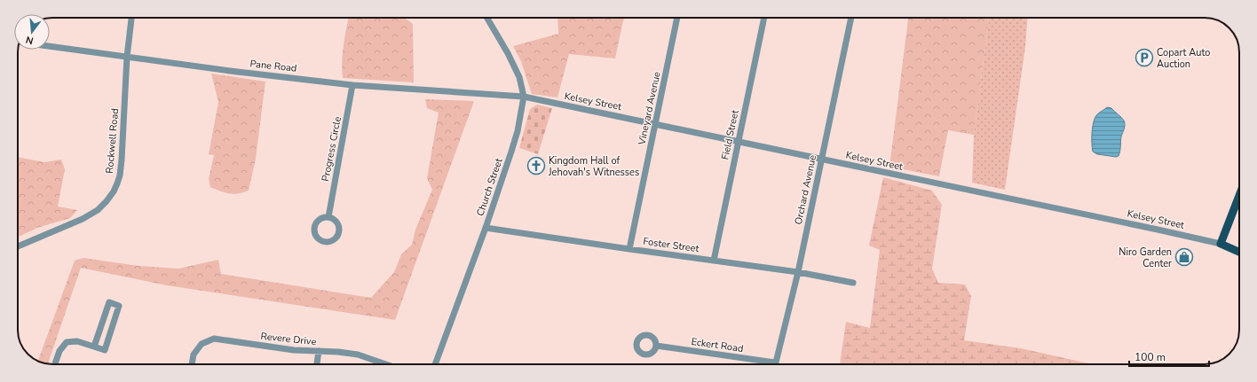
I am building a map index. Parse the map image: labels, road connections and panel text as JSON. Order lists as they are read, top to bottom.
{
  "streets": {
    "street": [
      "Pane Road",
      "Kelsey Street",
      "Vineyard Avenue",
      "Field Street",
      "Rockwell Road",
      "Progress Circle",
      "Church Street",
      "Orchard Avenue",
      "Foster Street",
      "Revere Drive",
      "Eckert Road"
    ]
  },
  "crossings": [
    ["Pane Road", "Kelsey Street"],
    ["Pane Road", "Rockwell Road"],
    ["Pane Road", "Progress Circle"],
    ["Pane Road", "Church Street"],
    ["Kelsey Street", "Vineyard Avenue"],
    ["Kelsey Street", "Field Street"],
    ["Kelsey Street", "Church Street"],
    ["Kelsey Street", "Orchard Avenue"],
    ["Vineyard Avenue", "Foster Street"],
    ["Field Street", "Foster Street"],
    ["Church Street", "Foster Street"],
    ["Orchard Avenue", "Foster Street"],
    ["Orchard Avenue", "Eckert Road"]
  ],
  "places": {
    "parking": ["Copart Auto Auction"],
    "church": ["Kingdom Hall of Jehovah's Witnesses"],
    "shop": ["Niro Garden Center"]
  },
  "scale_bar": "100 m",
  "north": "bottom"
}
